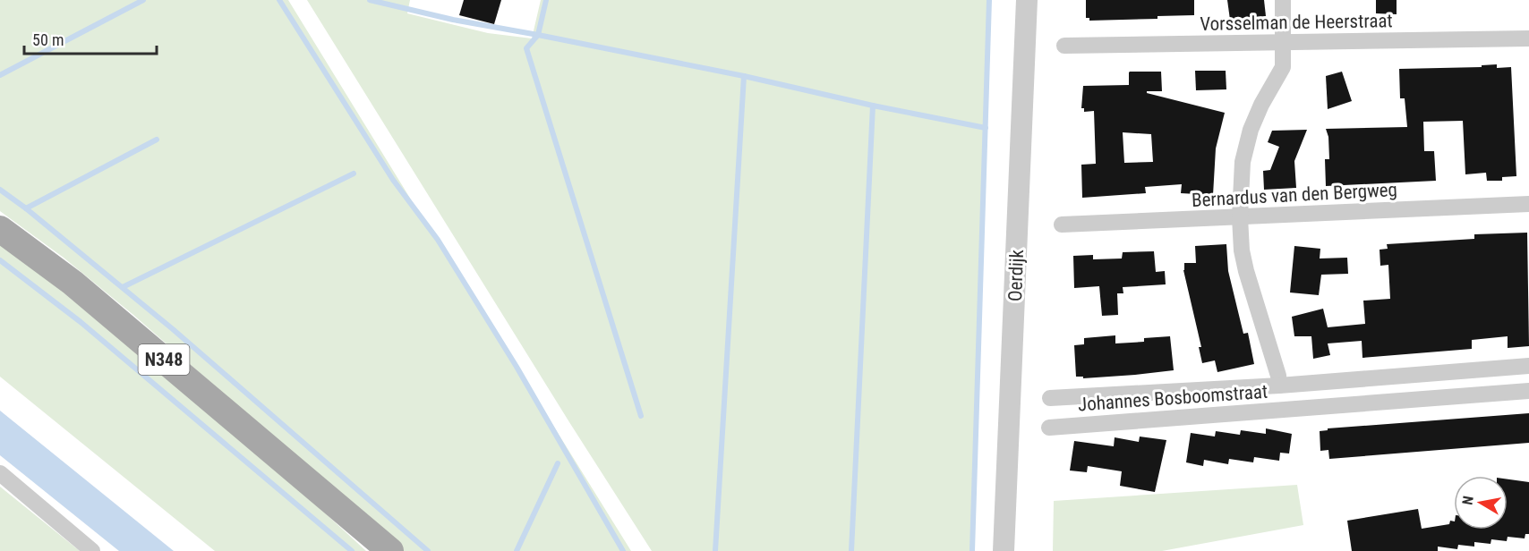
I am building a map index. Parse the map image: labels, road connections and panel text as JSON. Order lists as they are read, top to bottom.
{
  "streets": {
    "main road": ["N348"],
    "street": [
      "Vorsselman de Heerstraat",
      "Bernardus van den Bergweg",
      "Oerdijk",
      "Johannes Bosboomstraat"
    ]
  },
  "scale_bar": "50 m",
  "north": "left"
}
